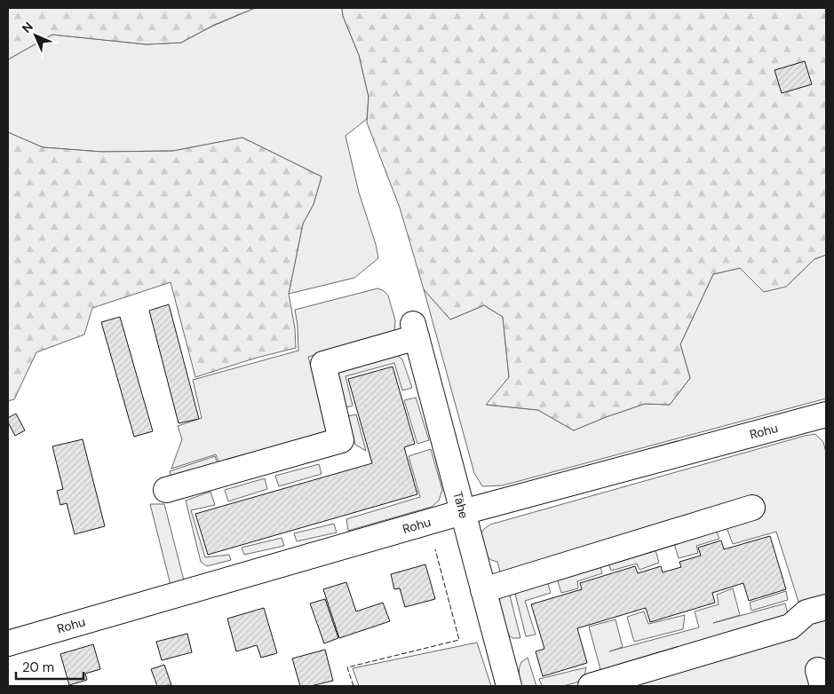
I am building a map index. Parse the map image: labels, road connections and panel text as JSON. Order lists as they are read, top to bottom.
{
  "streets": {
    "street": ["Rohu", "Tähe"]
  },
  "crossings": [
    ["Rohu", "Tähe"]
  ],
  "scale_bar": "20 m",
  "north": "top left"
}
